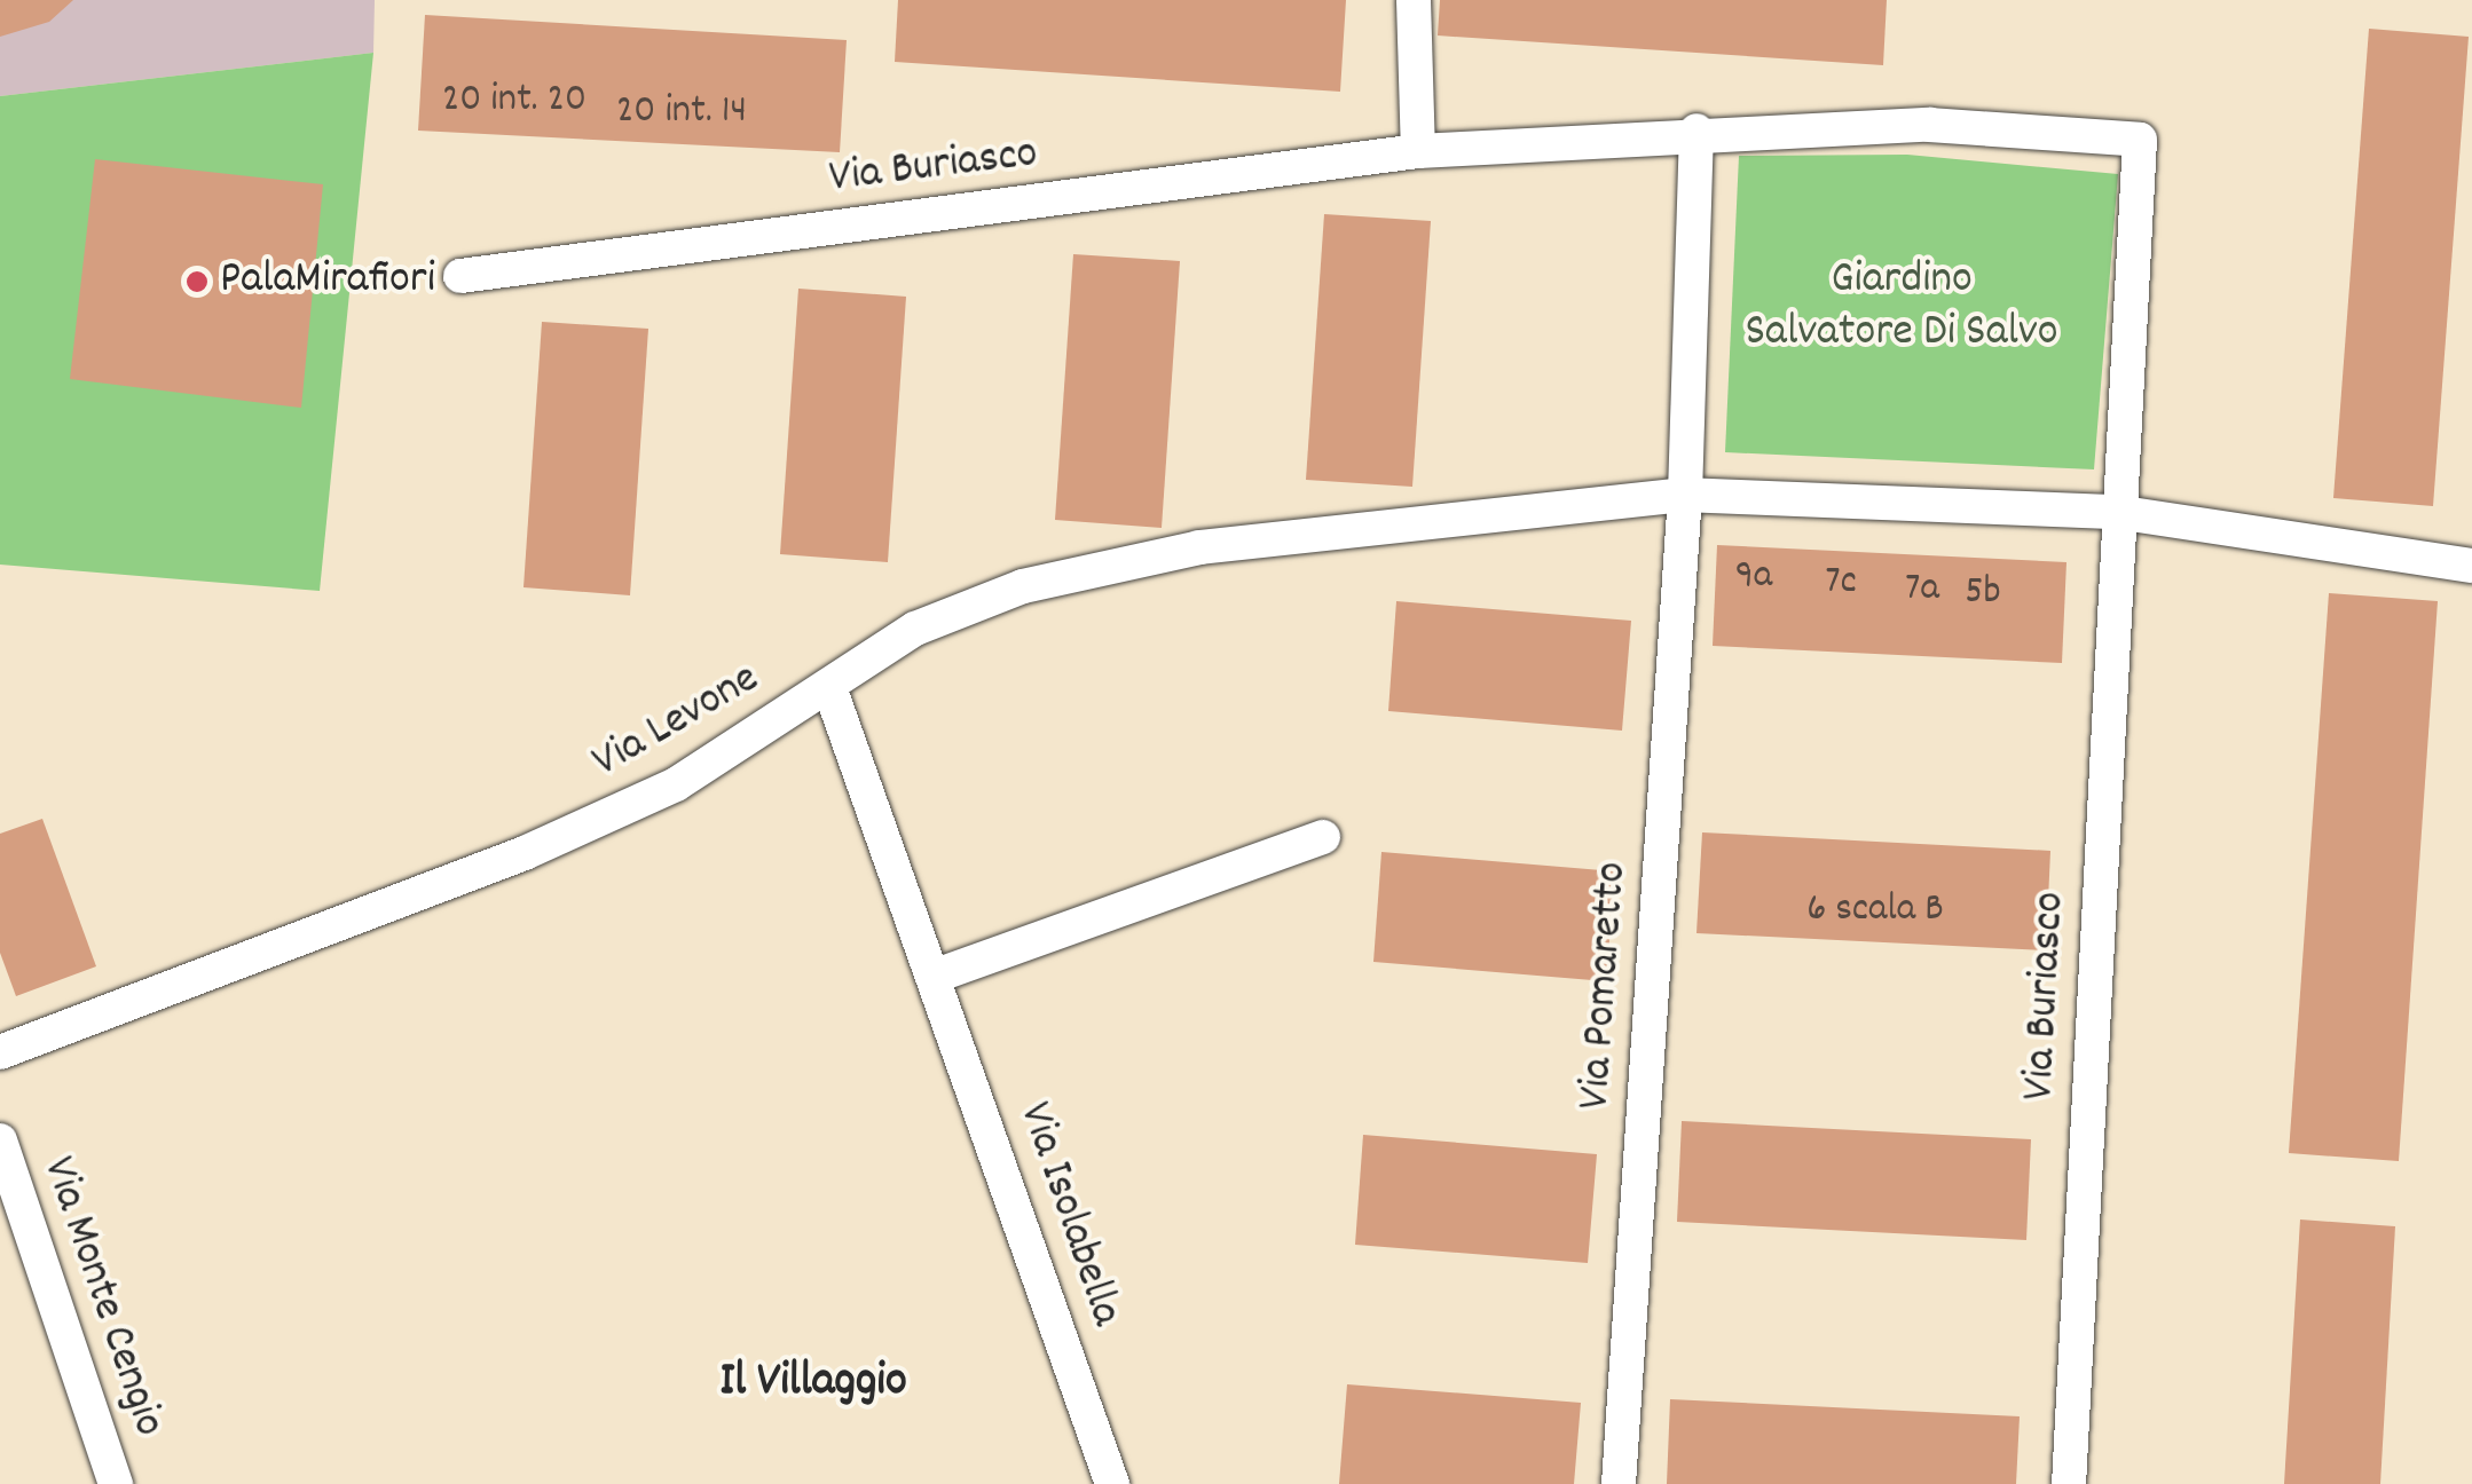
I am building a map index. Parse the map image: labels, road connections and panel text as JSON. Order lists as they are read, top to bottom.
{
  "streets": {
    "street": [
      "Via Buriasco",
      "Via Levone",
      "Via Pomaretto",
      "Via Isolabella",
      "Via Monte Cengio"
    ]
  },
  "crossings": [
    ["Via Levone", "Via Pomaretto"],
    ["Via Levone", "Via Isolabella"]
  ],
  "districts": ["Il Villaggio"],
  "parks": ["Giardino Salvatore Di Salvo"],
  "places": ["PalaMirafiori"],
  "house_numbers": [
    "20 int. 20",
    "20 int. 14",
    "9a",
    "7c",
    "7a",
    "5b",
    "6 scala B"
  ]
}
